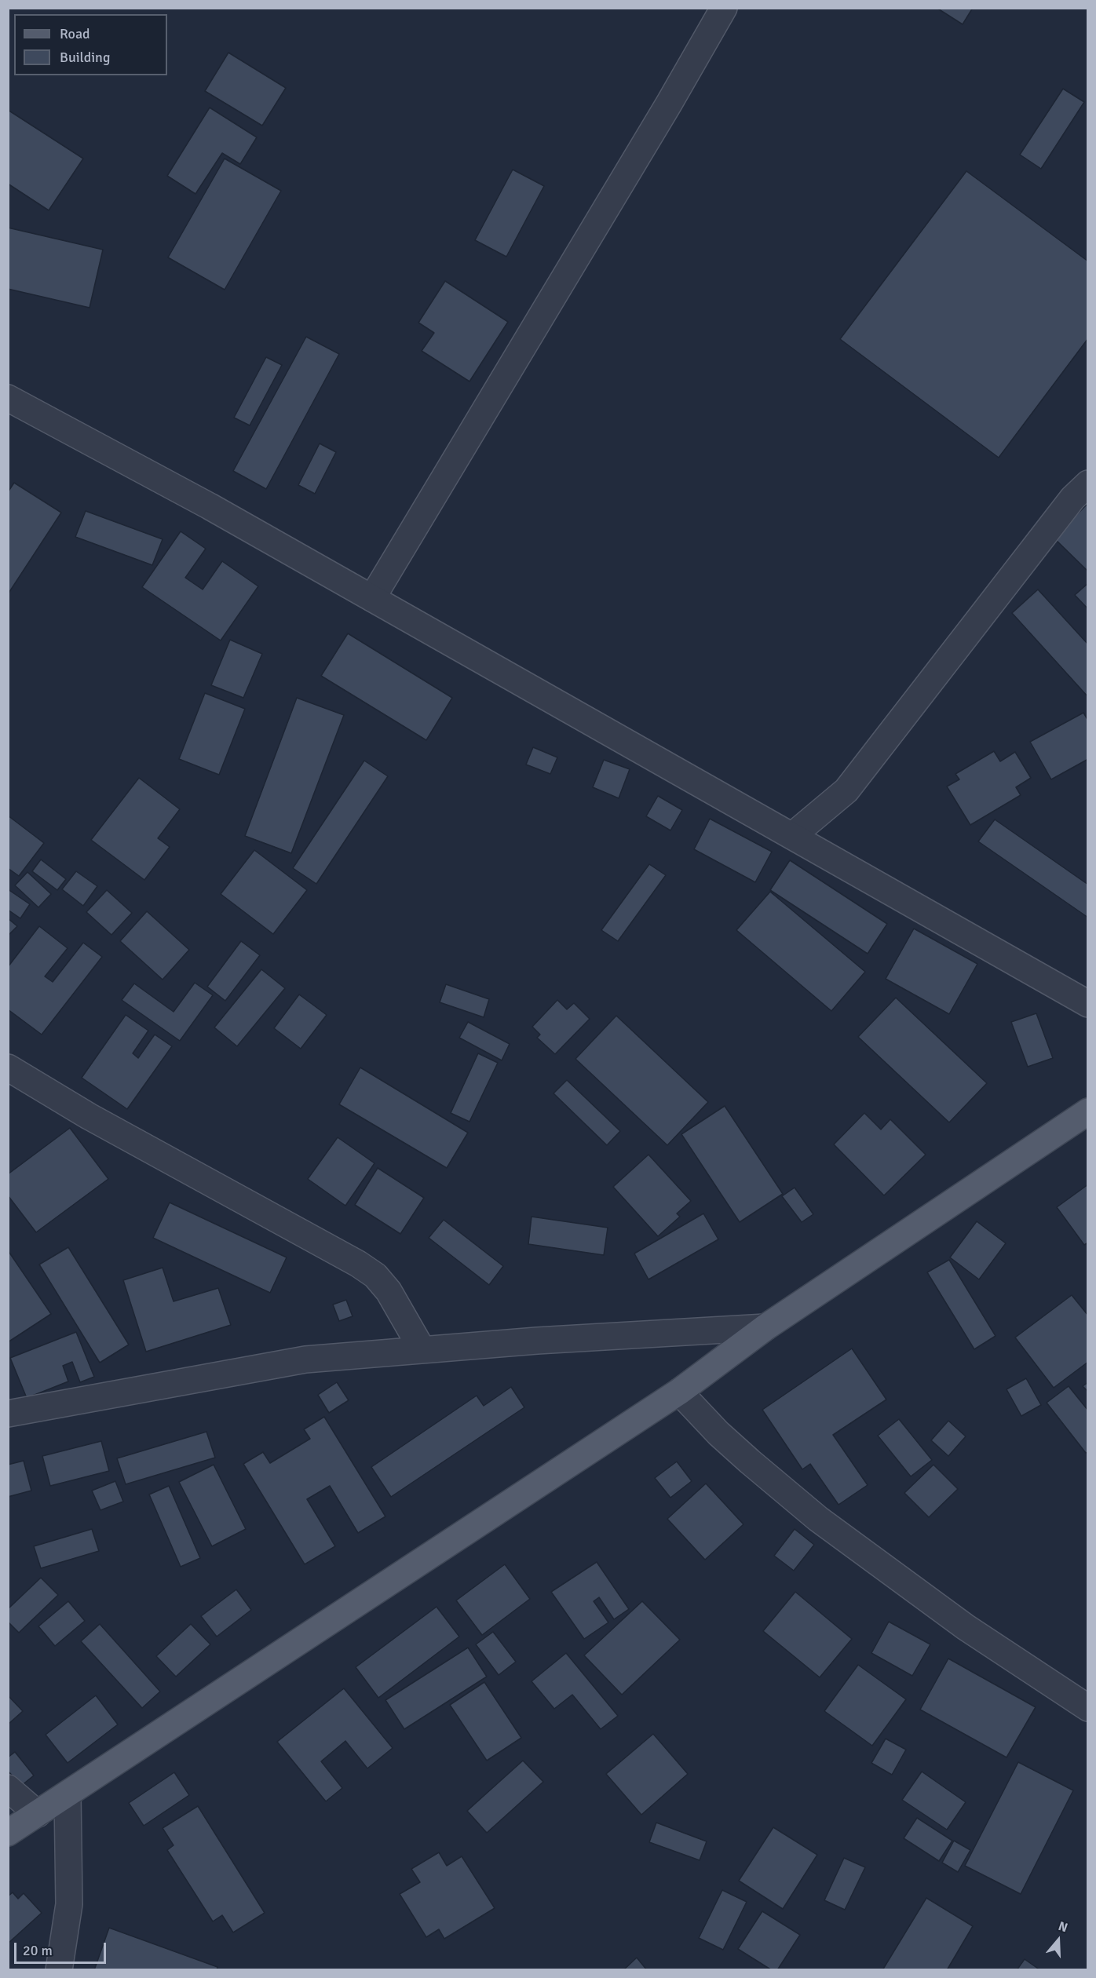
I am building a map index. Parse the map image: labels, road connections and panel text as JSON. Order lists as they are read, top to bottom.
{
  "legend": ["Road", "Building"],
  "scale_bar": "20 m",
  "north": "top"
}
